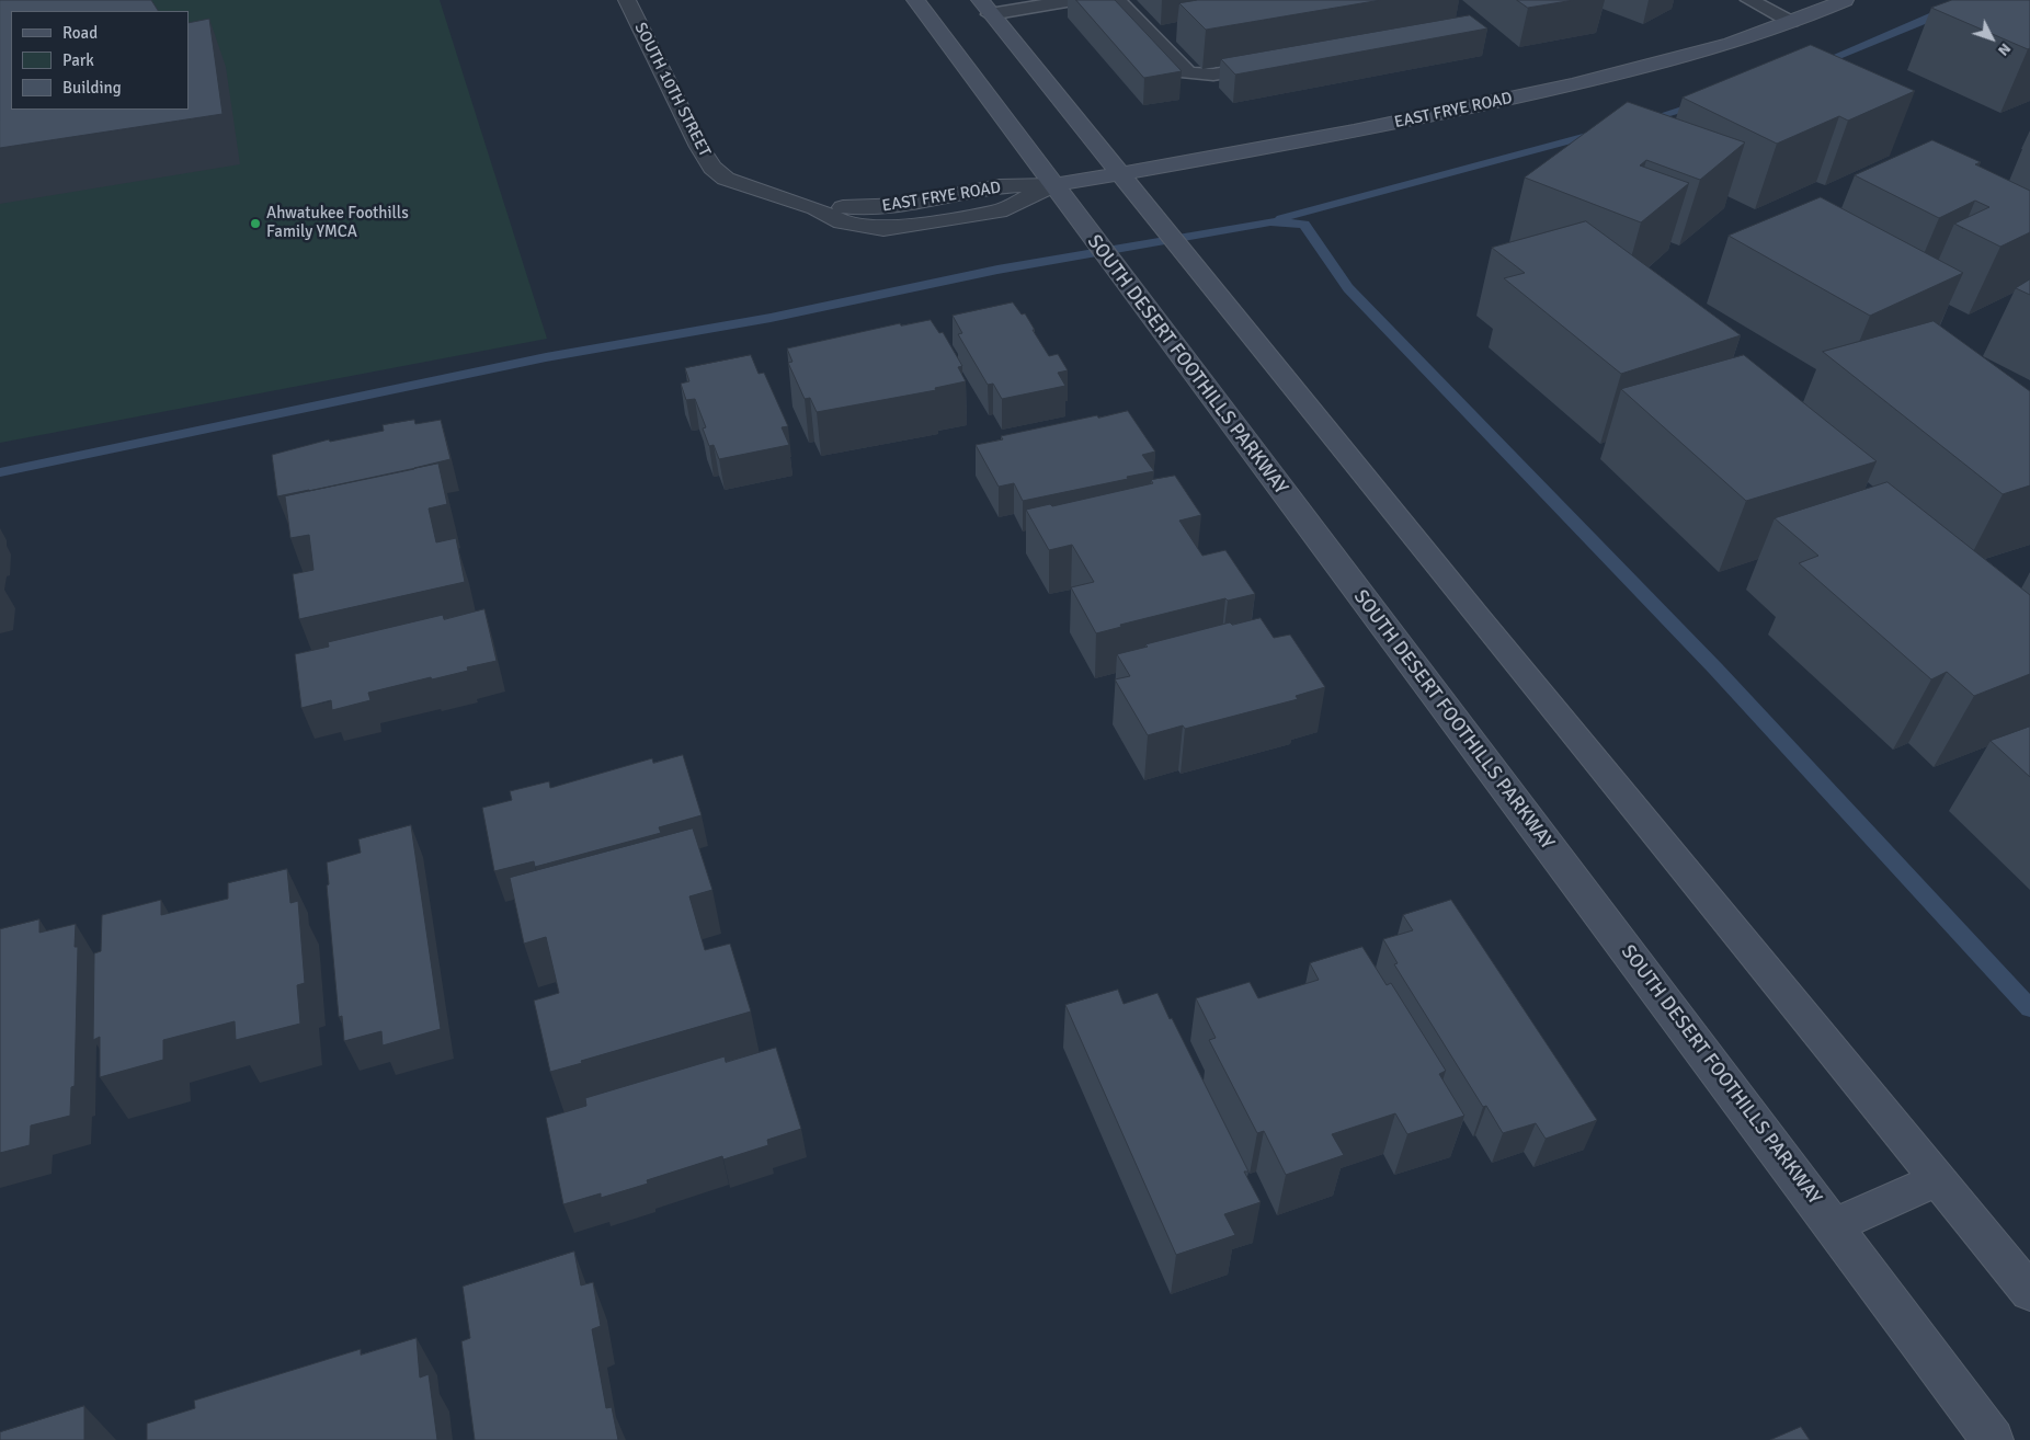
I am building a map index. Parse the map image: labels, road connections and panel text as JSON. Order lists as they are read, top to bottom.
{
  "streets": {
    "street": ["SOUTH 10TH STREET", "EAST FRYE ROAD", "SOUTH DESERT FOOTHILLS PARKWAY"]
  },
  "crossings": [
    ["SOUTH 10TH STREET", "EAST FRYE ROAD"],
    ["EAST FRYE ROAD", "SOUTH DESERT FOOTHILLS PARKWAY"]
  ],
  "places": ["Ahwatukee Foothills Family YMCA"],
  "legend": ["Road", "Park", "Building"],
  "north": "bottom right"
}
